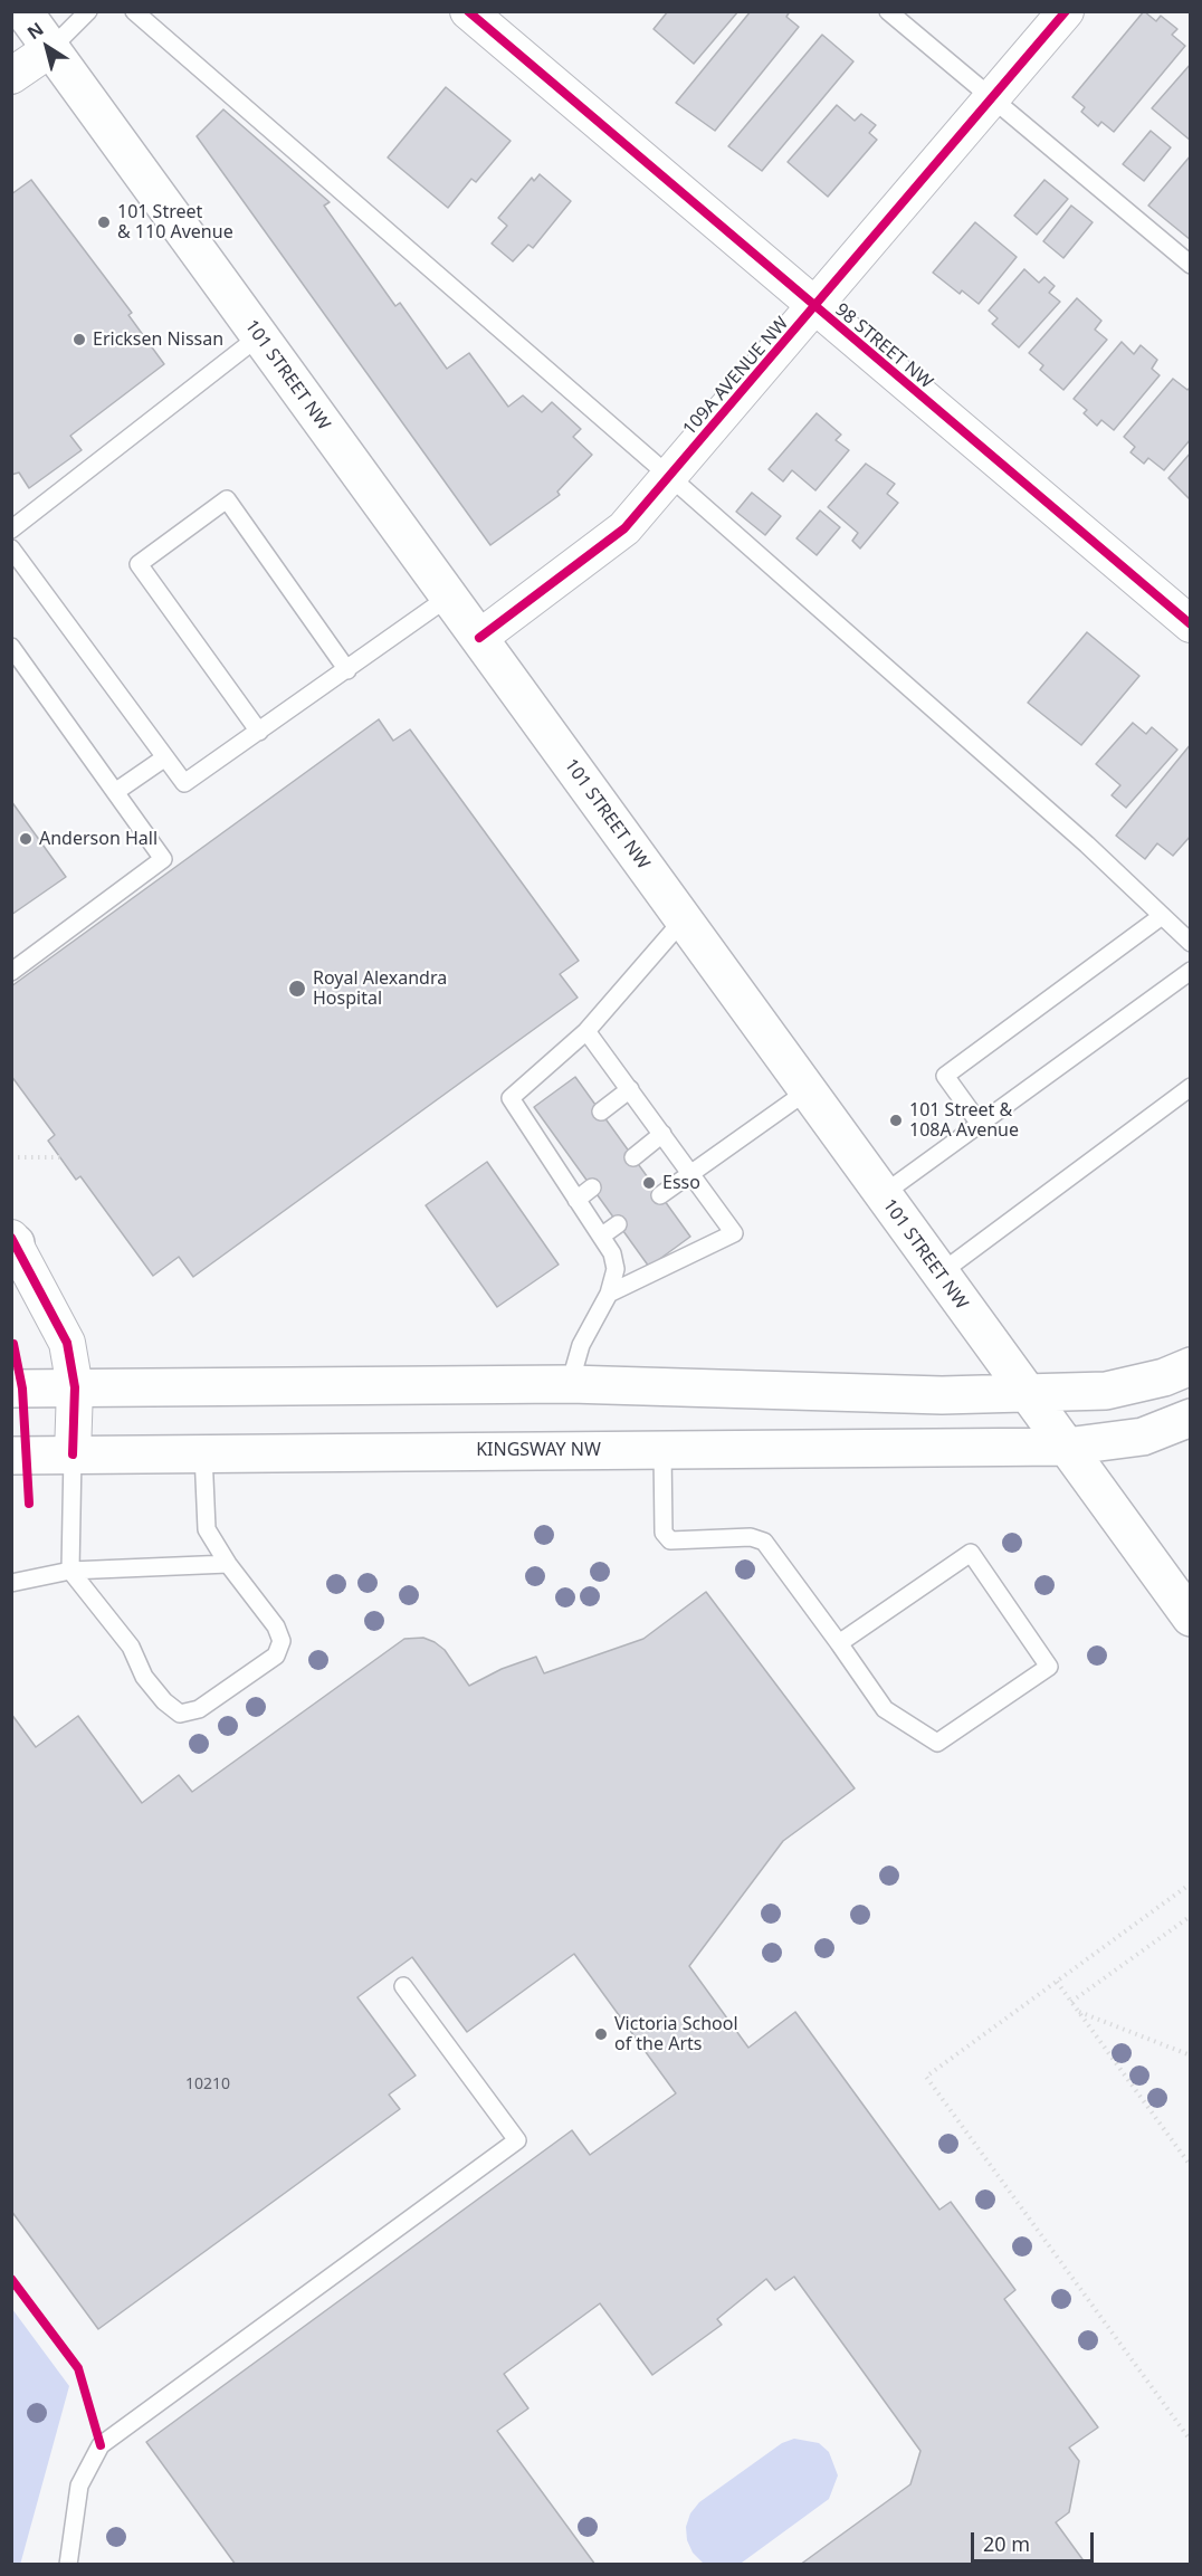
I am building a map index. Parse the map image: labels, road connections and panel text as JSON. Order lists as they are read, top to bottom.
{
  "streets": {
    "main road": ["101 STREET NW", "KINGSWAY NW"],
    "street": ["98 STREET NW", "109A AVENUE NW"]
  },
  "crossings": [
    ["98 STREET NW", "109A AVENUE NW"],
    ["101 STREET NW", "109A AVENUE NW"],
    ["101 STREET NW", "KINGSWAY NW"]
  ],
  "places": [
    "101 Street & 110 Avenue",
    "Ericksen Nissan",
    "Anderson Hall",
    "Royal Alexandra Hospital",
    "101 Street & 108A Avenue",
    "Esso",
    "Victoria School of the Arts"
  ],
  "house_numbers": ["10210"],
  "scale_bar": "20 m",
  "north": "top left"
}
